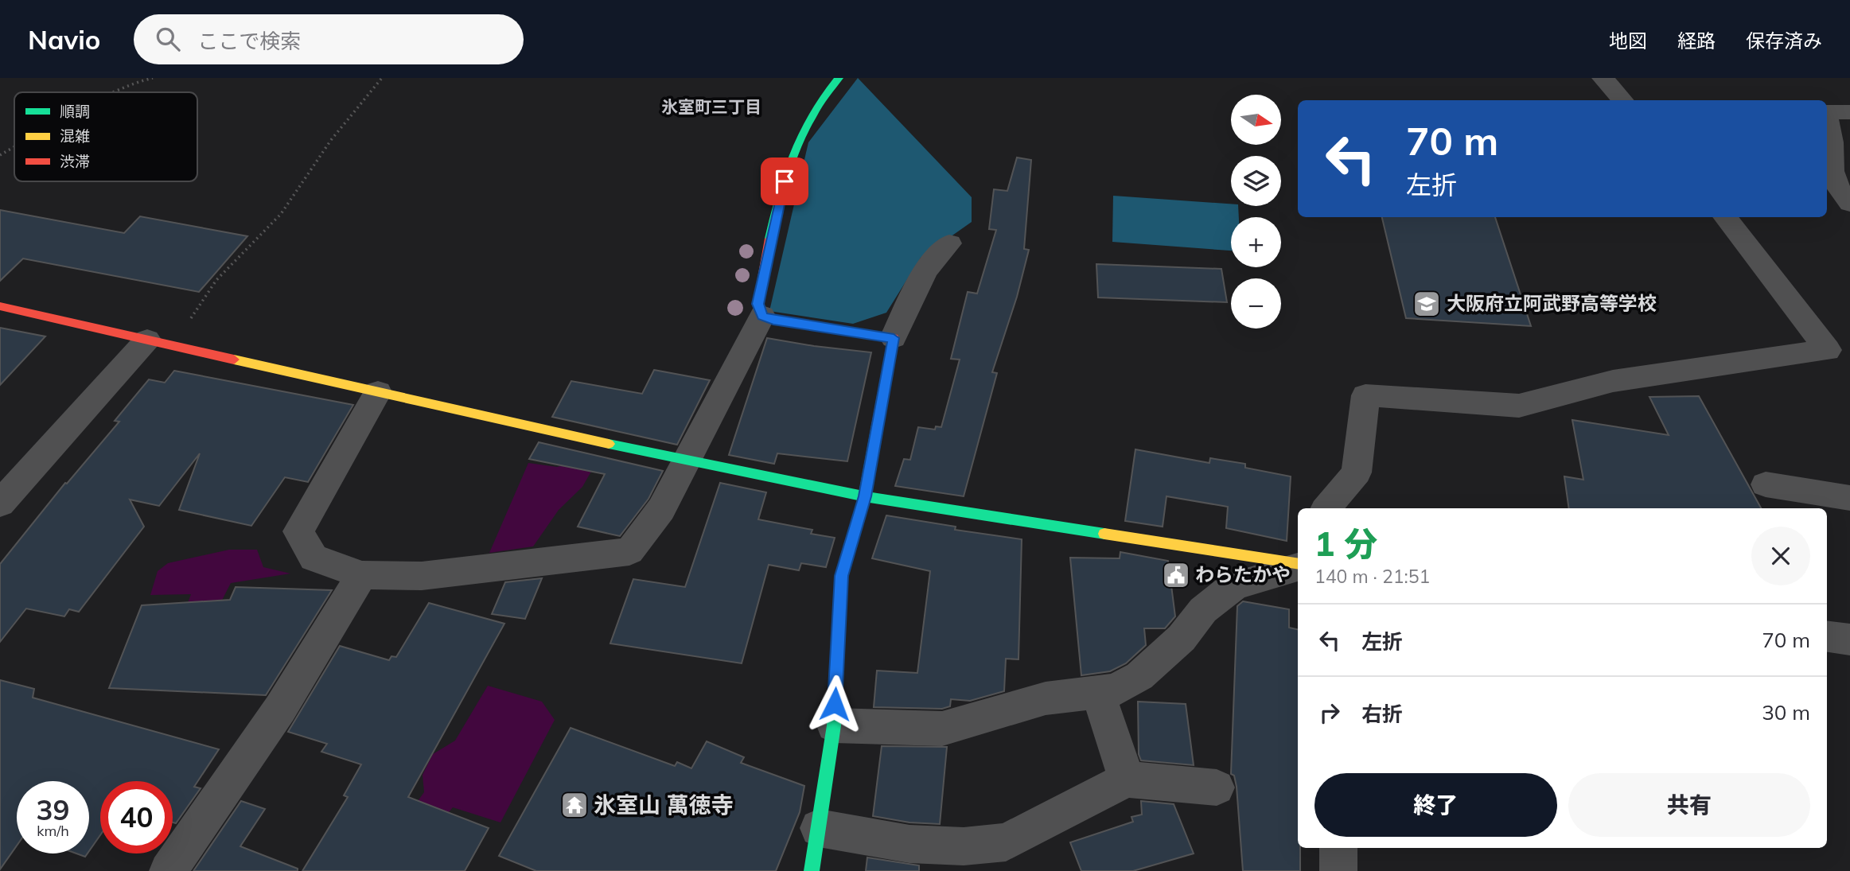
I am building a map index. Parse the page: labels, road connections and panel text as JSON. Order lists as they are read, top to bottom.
{
  "districts": ["氷室町三丁目"],
  "places": {
    "school or university": ["大阪府立阿武野高等学校"],
    "public building": ["わらたかや"],
    "temple": ["氷室山 萬徳寺"]
  },
  "legend": ["順調", "混雑", "渋滞"],
  "north": "right",
  "page": {
    "header": "Navio",
    "search": "ここで検索",
    "nav": ["地図", "経路", "保存済み"],
    "map_buttons": ["+", "−"],
    "turn": ["70 m", "左折"],
    "heading": ["1 分", "140 m · 21:51"],
    "list": [
      {
        "name": "左折",
        "value": "70 m"
      },
      {
        "name": "右折",
        "value": "30 m"
      }
    ],
    "buttons": ["終了", "共有"],
    "speed": "39 km/h",
    "limit": "40"
  }
}
